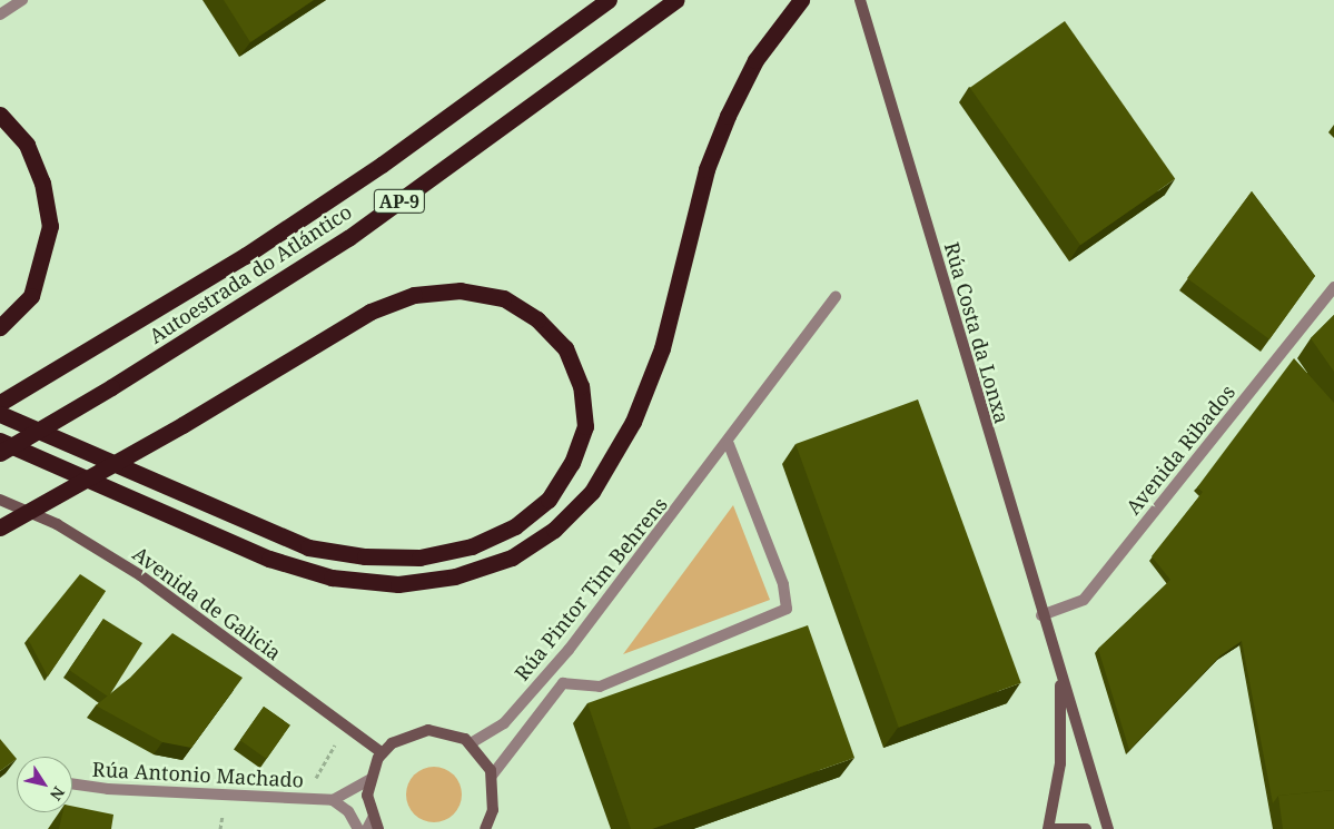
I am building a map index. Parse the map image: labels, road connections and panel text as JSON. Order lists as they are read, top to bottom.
{
  "streets": {
    "highway": ["AP-9", "Autoestrada do Atlántico"],
    "main road": ["Rúa Costa da Lonxa", "Avenida de Galicia"],
    "street": ["Avenida Ribados", "Rúa Pintor Tim Behrens", "Rúa Antonio Machado"]
  },
  "crossings": [
    ["Rúa Costa da Lonxa", "Avenida Ribados"]
  ],
  "north": "bottom right"
}
